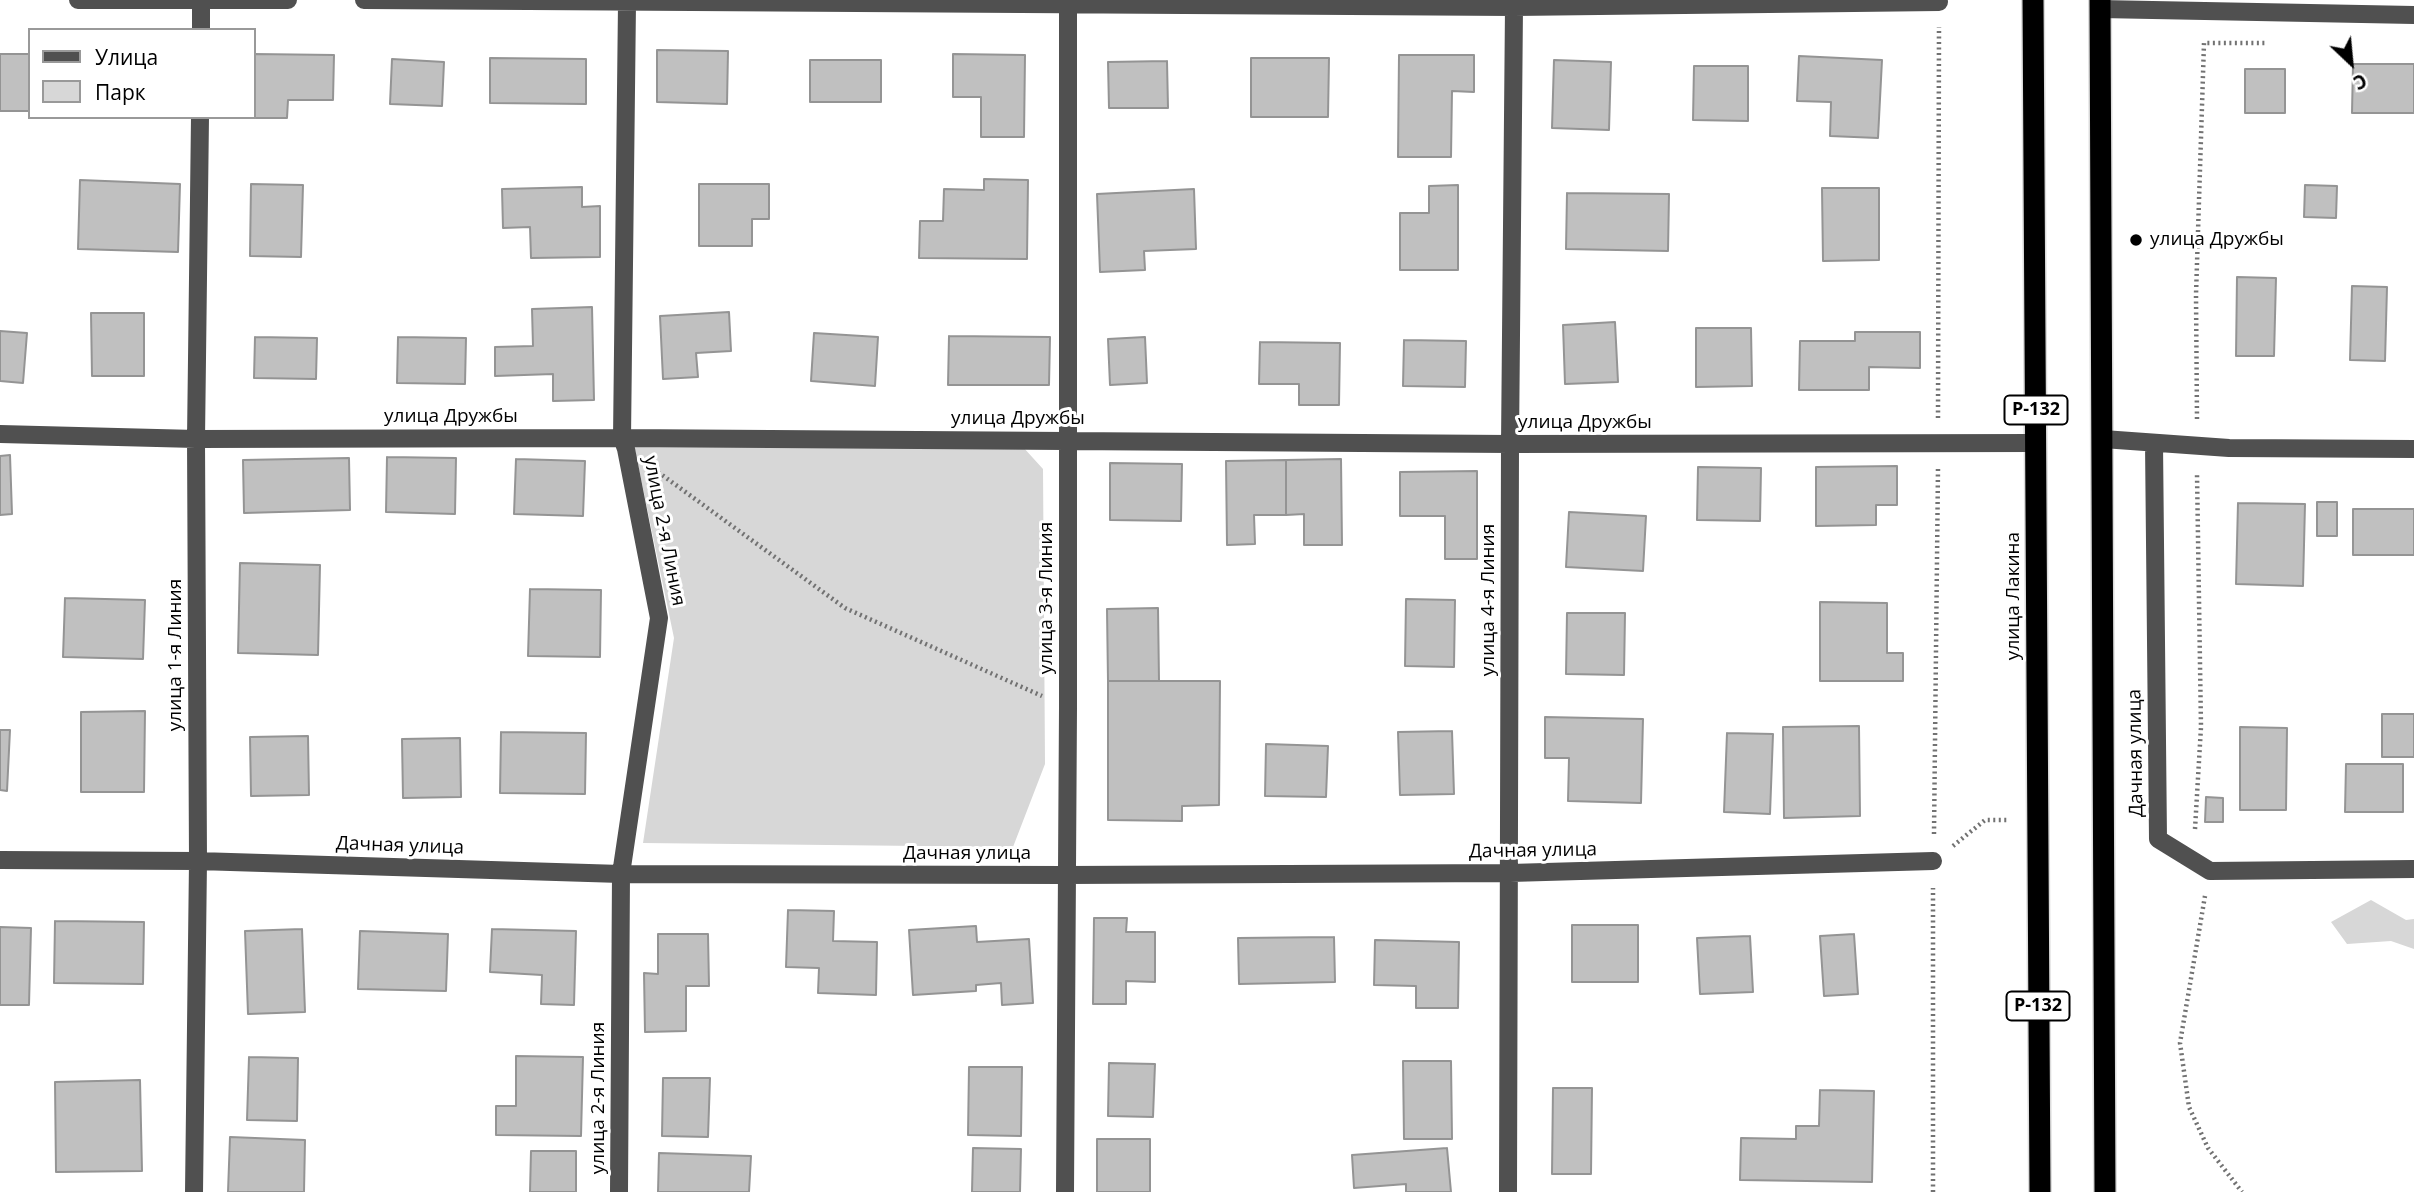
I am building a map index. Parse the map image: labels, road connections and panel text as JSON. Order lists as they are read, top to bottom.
{
  "streets": {
    "highway": ["Р-132", "улица Лакина"],
    "street": [
      "улица Дружбы",
      "улица 2-я Линия",
      "улица 3-я Линия",
      "улица 4-я Линия",
      "улица 1-я Линия",
      "Дачная улица"
    ]
  },
  "crossings": [
    ["улица Дружбы", "улица 2-я Линия"],
    ["улица Дружбы", "улица Лакина"],
    ["улица Дружбы", "улица 3-я Линия"],
    ["улица Дружбы", "улица 4-я Линия"],
    ["улица Дружбы", "улица 1-я Линия"],
    ["улица 2-я Линия", "Дачная улица"],
    ["улица 3-я Линия", "Дачная улица"],
    ["улица 4-я Линия", "Дачная улица"],
    ["улица 1-я Линия", "Дачная улица"]
  ],
  "places": ["улица Дружбы"],
  "legend": ["Улица", "Парк"],
  "north": "bottom right"
}
